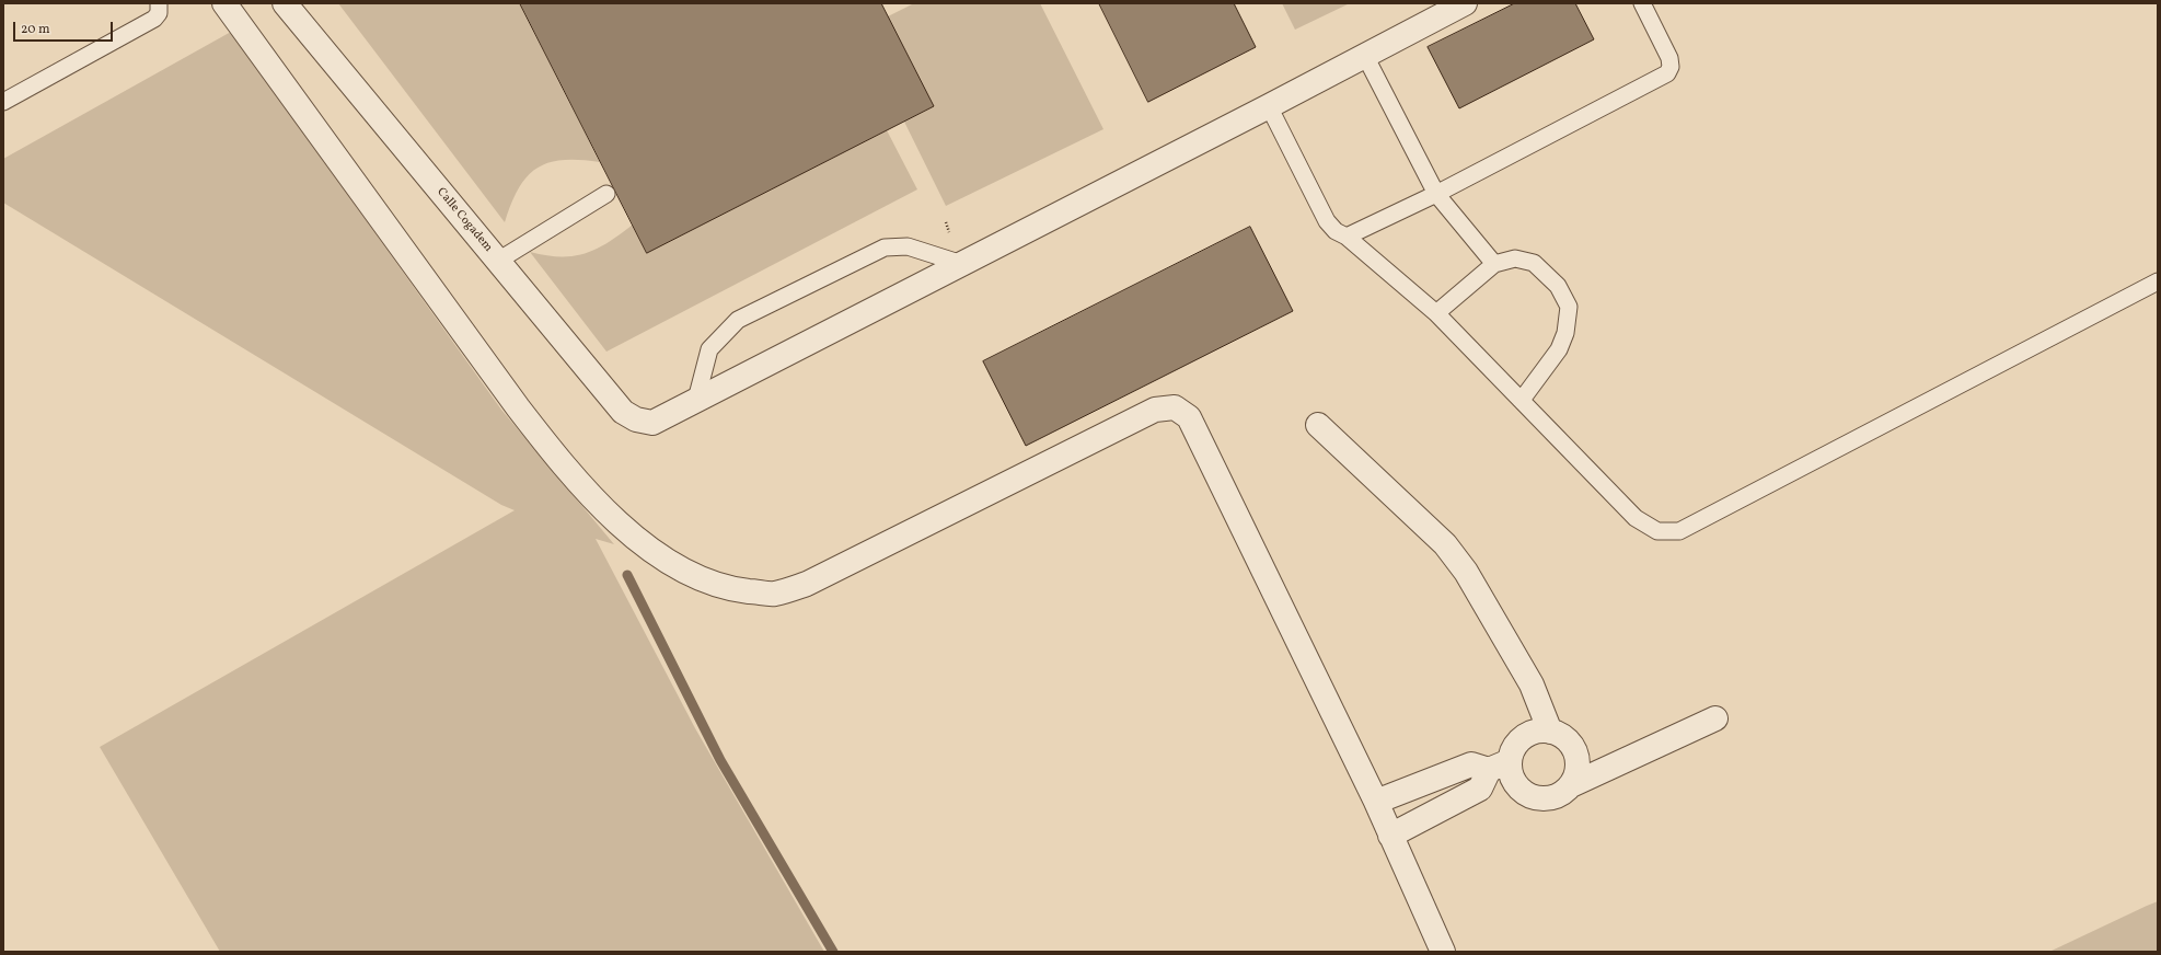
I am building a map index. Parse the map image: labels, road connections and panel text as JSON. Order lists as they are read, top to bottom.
{
  "streets": {
    "street": ["Calle Cogadem"]
  },
  "scale_bar": "20 m"
}
